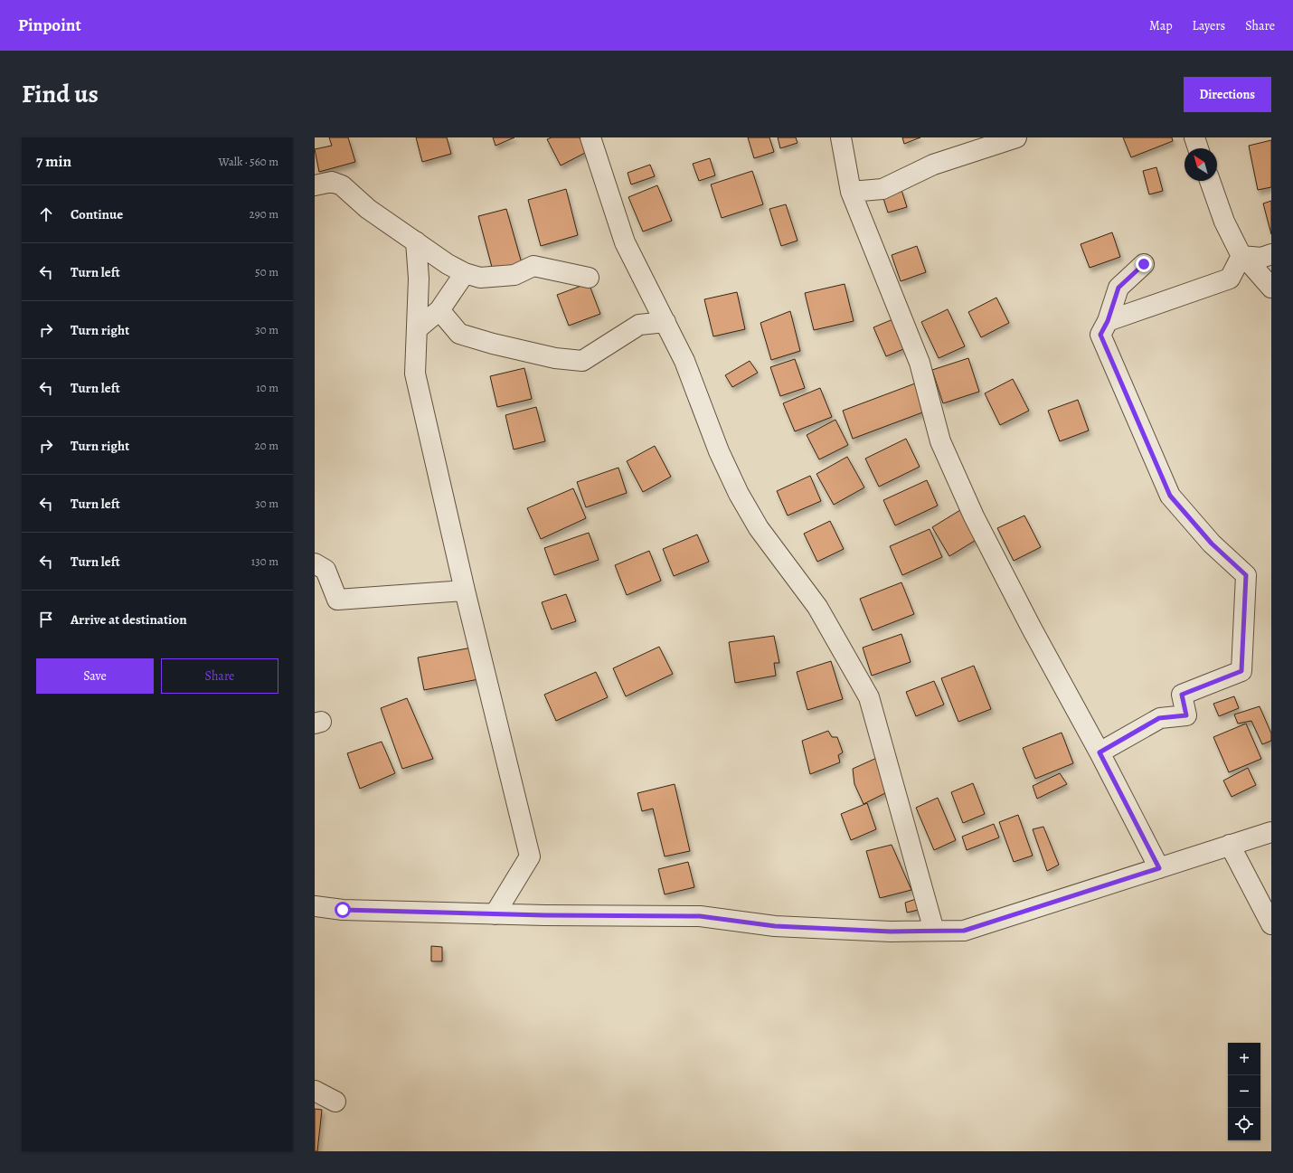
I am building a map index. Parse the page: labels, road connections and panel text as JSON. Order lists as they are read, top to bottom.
{
  "north": "top left",
  "page": {
    "header": "Pinpoint",
    "nav": ["Map", "Layers", "Share"],
    "title": "Find us",
    "buttons": [
      "Directions",
      ["Save", "Share"]
    ],
    "heading": ["7 min", "Walk · 560 m"],
    "list": [
      ["Continue", "290 m"],
      ["Turn left", "50 m"],
      ["Turn right", "30 m"],
      ["Turn left", "10 m"],
      ["Turn right", "20 m"],
      ["Turn left", "30 m"],
      ["Turn left", "130 m"],
      "Arrive at destination"
    ],
    "map_buttons": ["+", "−"]
  }
}
